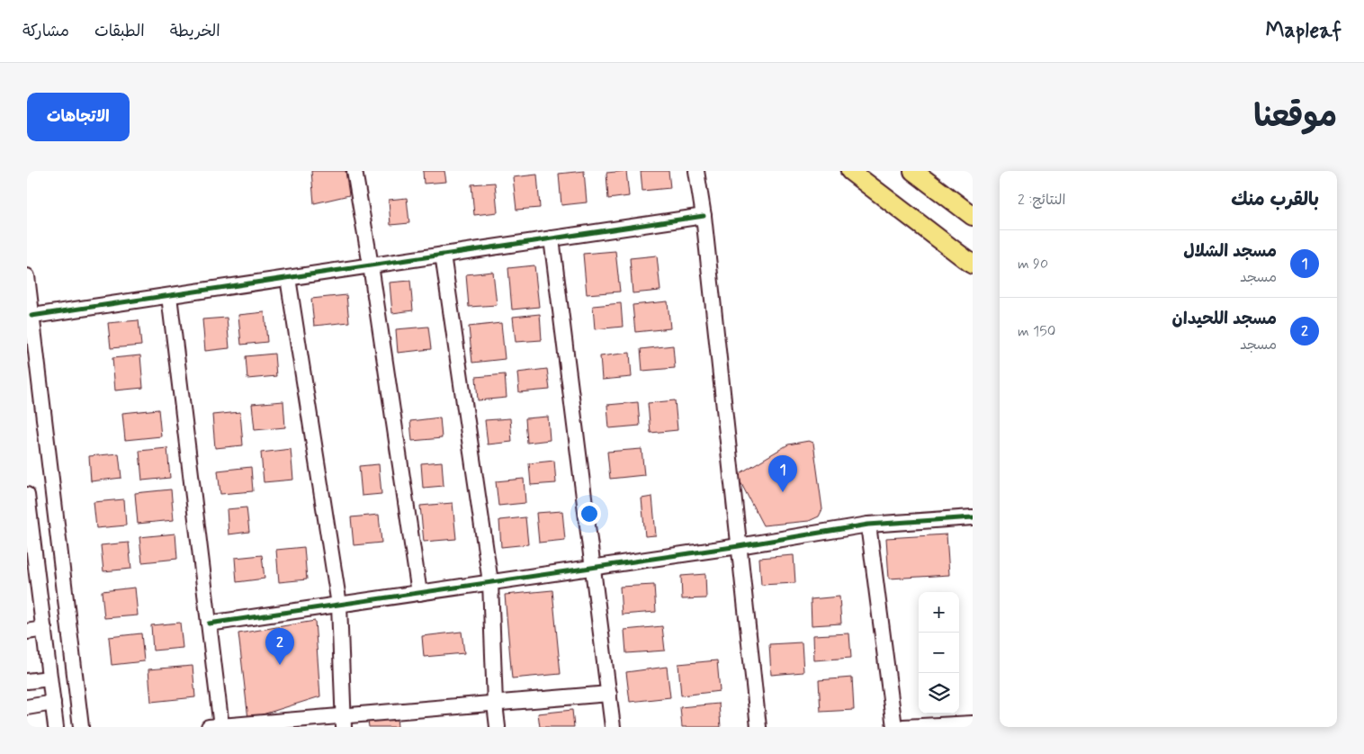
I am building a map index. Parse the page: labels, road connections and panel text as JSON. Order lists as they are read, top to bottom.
{
  "page": {
    "header": "Mapleaf",
    "nav": ["الخريطة", "الطبقات", "مشاركة"],
    "title": "موقعنا",
    "buttons": "الاتجاهات",
    "heading": ["بالقرب منك", "النتائج: 2"],
    "list": [
      {
        "mark": "1",
        "name": "مسجد الشلال",
        "note": "مسجد",
        "value": "90 m"
      },
      {
        "mark": "2",
        "name": "مسجد اللحيدان",
        "note": "مسجد",
        "value": "150 m"
      }
    ],
    "pins": ["1", "2"],
    "map_buttons": ["+", "−"]
  }
}
